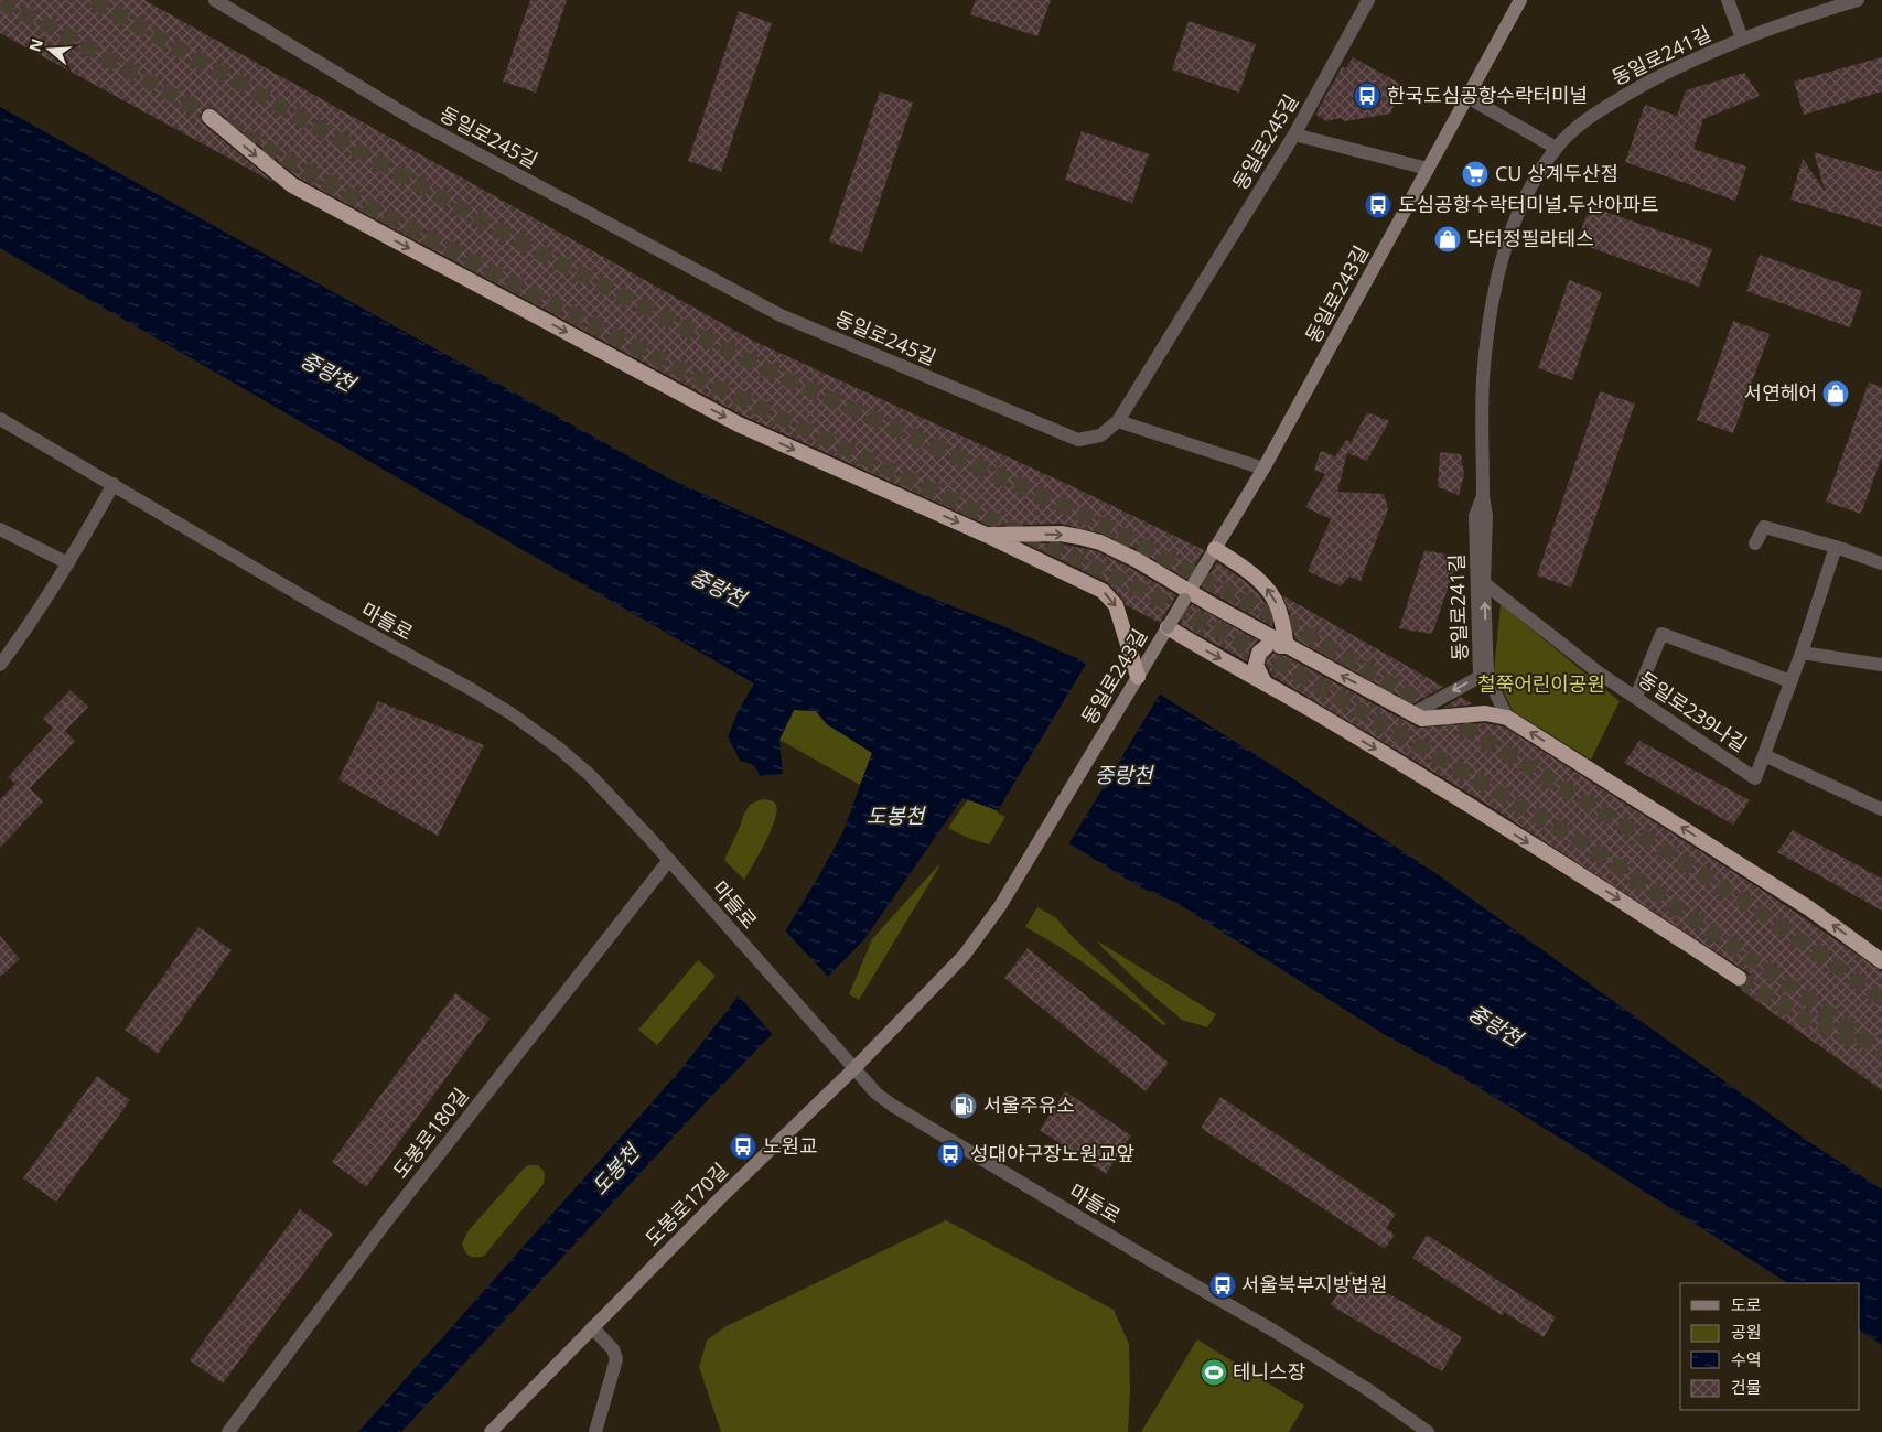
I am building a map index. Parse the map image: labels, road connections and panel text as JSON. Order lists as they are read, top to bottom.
{
  "streets": {
    "main road": ["동일로243길", "도봉로170길"],
    "street": [
      "동일로241길",
      "동일로245길",
      "마들로",
      "동일로239나길",
      "도봉로180길"
    ]
  },
  "crossings": [
    ["동일로241길", "동일로239나길"],
    ["동일로243길", "도봉로170길"],
    ["마들로", "도봉로180길"],
    ["마들로", "도봉로170길"]
  ],
  "water": ["중랑천", "도봉천"],
  "parks": ["철쭉어린이공원"],
  "places": {
    "bus stop": [
      "한국도심공항수락터미널",
      "도심공항수락터미널.두산아파트",
      "노원교",
      "성대야구장노원교앞",
      "서울북부지방법원"
    ],
    "supermarket": ["CU 상계두산점"],
    "shop": ["닥터정필라테스", "서연헤어"],
    "fuel station": ["서울주유소"],
    "sports": ["테니스장"]
  },
  "legend": [
    "도로",
    "공원",
    "수역",
    "건물"
  ],
  "north": "left"
}
